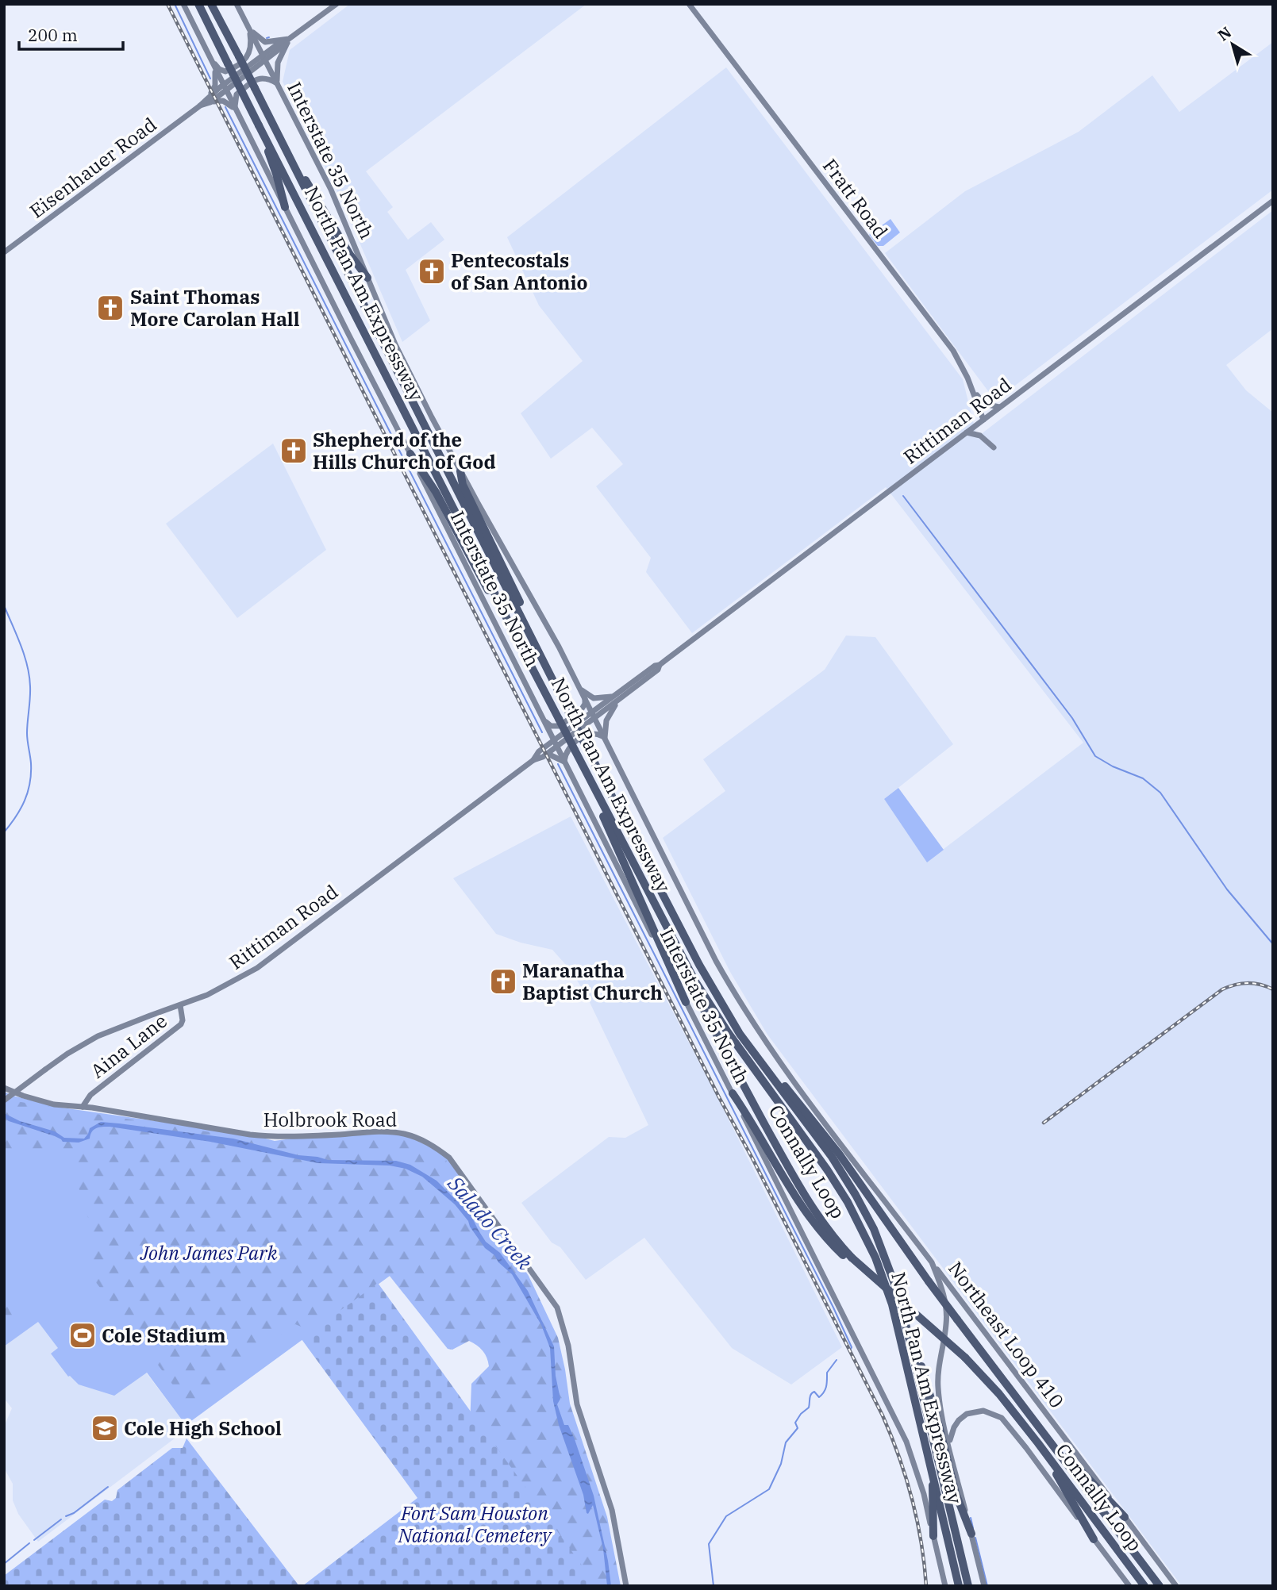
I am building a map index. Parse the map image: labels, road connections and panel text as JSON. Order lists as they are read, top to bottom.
{
  "streets": {
    "highway": ["North Pan Am Expressway", "Connally Loop"],
    "main road": [
      "Interstate 35 North",
      "Eisenhauer Road",
      "Fratt Road",
      "Rittiman Road",
      "Aina Lane",
      "Holbrook Road",
      "Northeast Loop 410"
    ]
  },
  "crossings": [
    ["Interstate 35 North", "Eisenhauer Road"],
    ["Interstate 35 North", "Rittiman Road"],
    ["Interstate 35 North", "Northeast Loop 410"],
    ["Fratt Road", "Rittiman Road"],
    ["North Pan Am Expressway", "Connally Loop"],
    ["Rittiman Road", "Aina Lane"],
    ["Aina Lane", "Holbrook Road"]
  ],
  "water": ["Salado Creek"],
  "parks": ["John James Park", "Fort Sam Houston National Cemetery"],
  "places": {
    "church": [
      "Pentecostals of San Antonio",
      "Saint Thomas More Carolan Hall",
      "Shepherd of the Hills Church of God",
      "Maranatha Baptist Church"
    ],
    "sports": ["Cole Stadium"],
    "school or university": ["Cole High School"]
  },
  "scale_bar": "200 m",
  "north": "top left"
}
